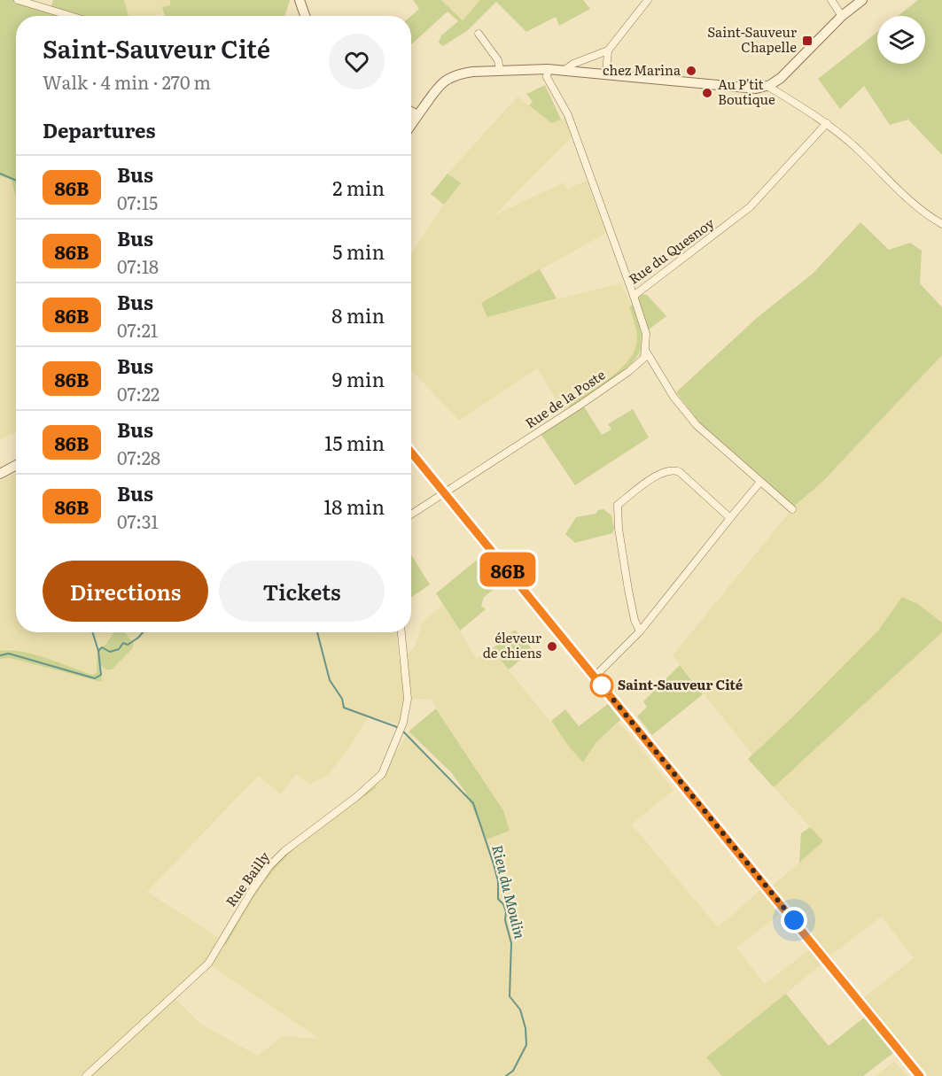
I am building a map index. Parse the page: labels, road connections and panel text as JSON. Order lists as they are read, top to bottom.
{
  "streets": {
    "street": ["Rue du Quesnoy", "Rue de la Poste", "Rue Bailly"]
  },
  "water": ["Rieu du Moulin"],
  "places": {
    "transit": ["Saint-Sauveur Chapelle"],
    "other": [
      "chez Marina",
      "Au P'tit Boutique",
      "éleveur de chiens",
      "Saint-Sauveur Cité"
    ]
  },
  "lines": ["bus line 86B"],
  "page": {
    "on_map": "86B",
    "heading": [
      ["Saint-Sauveur Cité", "Walk · 4 min · 270 m"],
      "Departures"
    ],
    "list": [
      {
        "mark": "86B",
        "name": "Bus",
        "note": "07:15",
        "value": "2 min"
      },
      {
        "mark": "86B",
        "name": "Bus",
        "note": "07:18",
        "value": "5 min"
      },
      {
        "mark": "86B",
        "name": "Bus",
        "note": "07:21",
        "value": "8 min"
      },
      {
        "mark": "86B",
        "name": "Bus",
        "note": "07:22",
        "value": "9 min"
      },
      {
        "mark": "86B",
        "name": "Bus",
        "note": "07:28",
        "value": "15 min"
      },
      {
        "mark": "86B",
        "name": "Bus",
        "note": "07:31",
        "value": "18 min"
      }
    ],
    "buttons": ["Directions", "Tickets"]
  }
}
